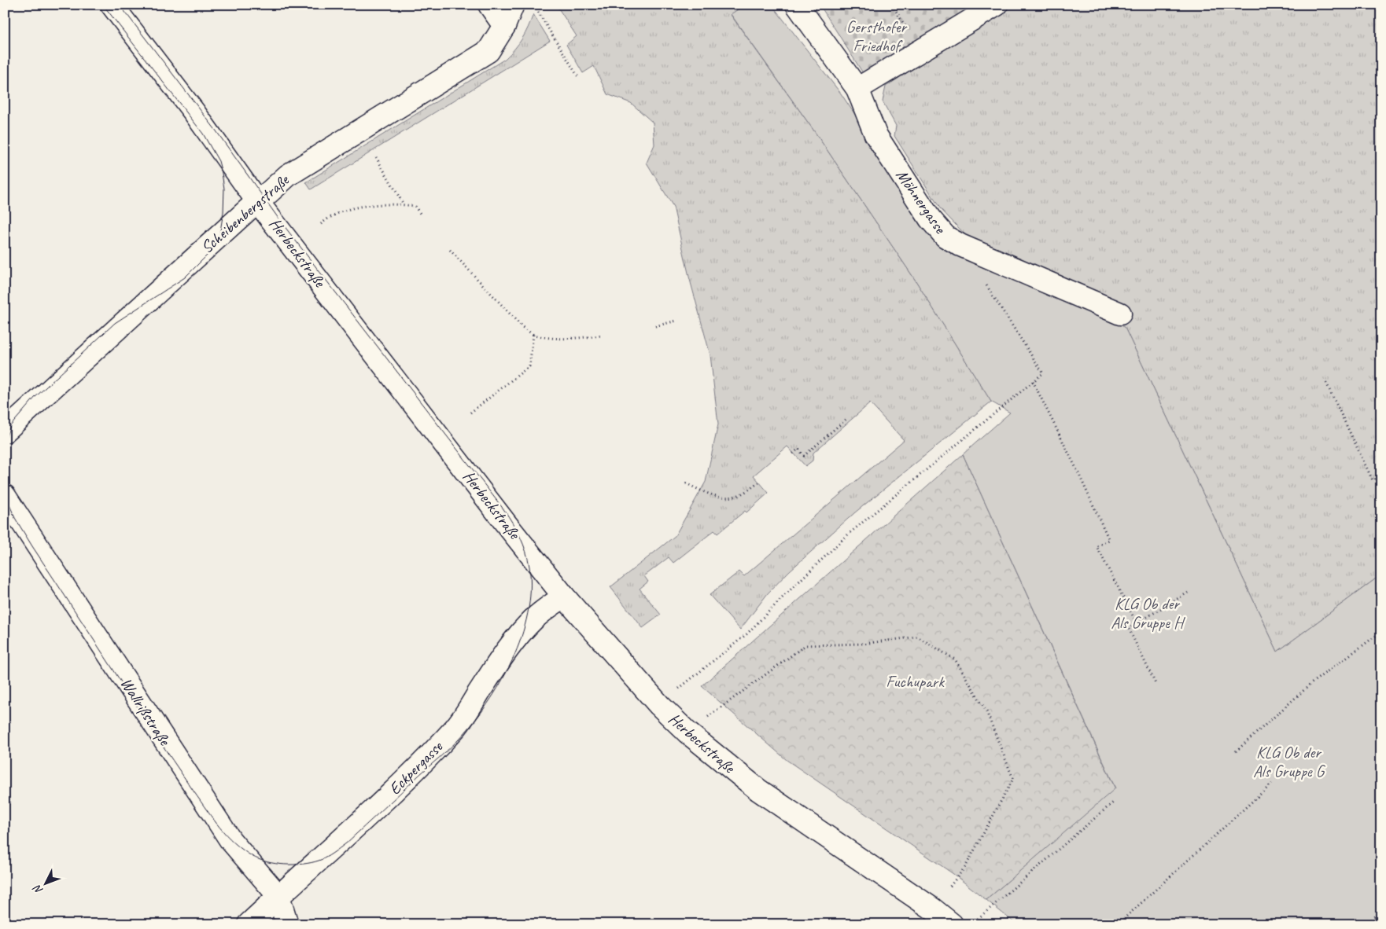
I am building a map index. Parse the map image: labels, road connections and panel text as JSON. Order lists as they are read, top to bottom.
{
  "streets": {
    "street": [
      "Möhnergasse",
      "Scheibenbergstraße",
      "Herbeckstraße",
      "Wallrißstraße",
      "Eckpergasse"
    ]
  },
  "crossings": [
    ["Scheibenbergstraße", "Herbeckstraße"],
    ["Herbeckstraße", "Eckpergasse"],
    ["Wallrißstraße", "Eckpergasse"]
  ],
  "parks": [
    "Gersthofer Friedhof",
    "KLG Ob der Als Gruppe H",
    "Fuchupark",
    "KLG Ob der Als Gruppe G"
  ],
  "north": "bottom left"
}
